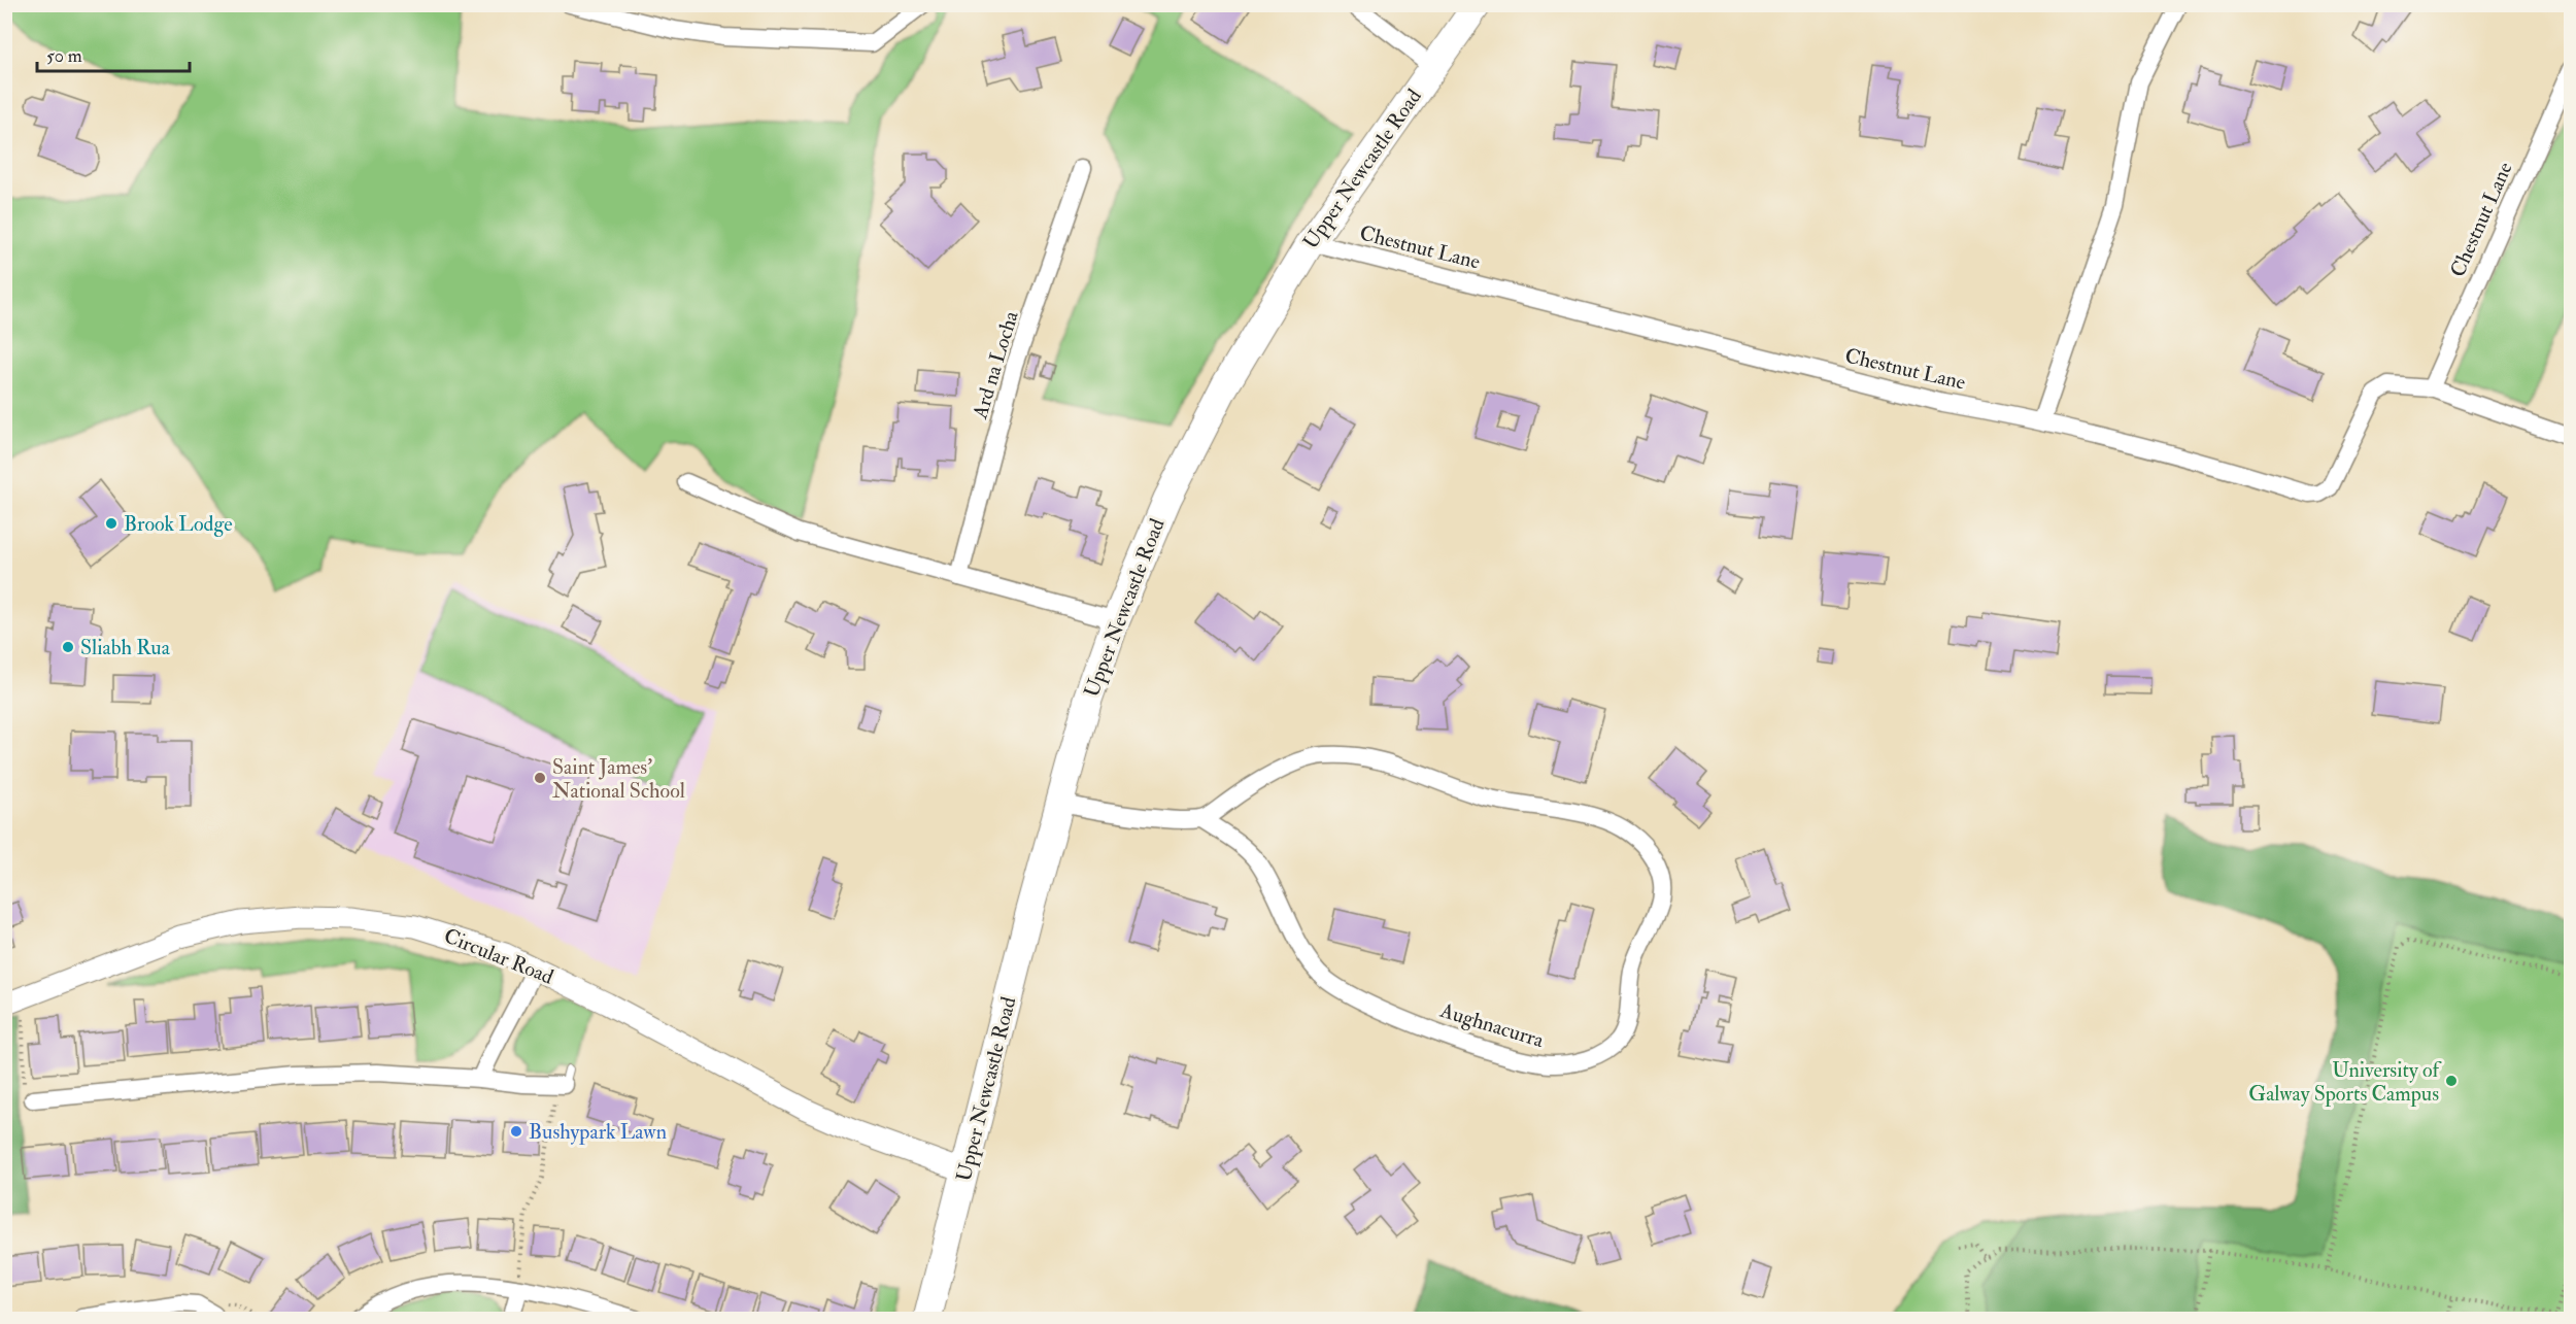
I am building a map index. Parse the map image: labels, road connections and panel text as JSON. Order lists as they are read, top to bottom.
{
  "streets": {
    "main road": ["Upper Newcastle Road"],
    "street": [
      "Chestnut Lane",
      "Ard na Locha",
      "Circular Road",
      "Aughnacurra"
    ]
  },
  "crossings": [
    ["Upper Newcastle Road", "Chestnut Lane"],
    ["Upper Newcastle Road", "Circular Road"]
  ],
  "places": [
    "Brook Lodge",
    "Sliabh Rua",
    "Saint James' National School",
    "University of Galway Sports Campus",
    "Bushypark Lawn"
  ],
  "scale_bar": "50 m"
}
